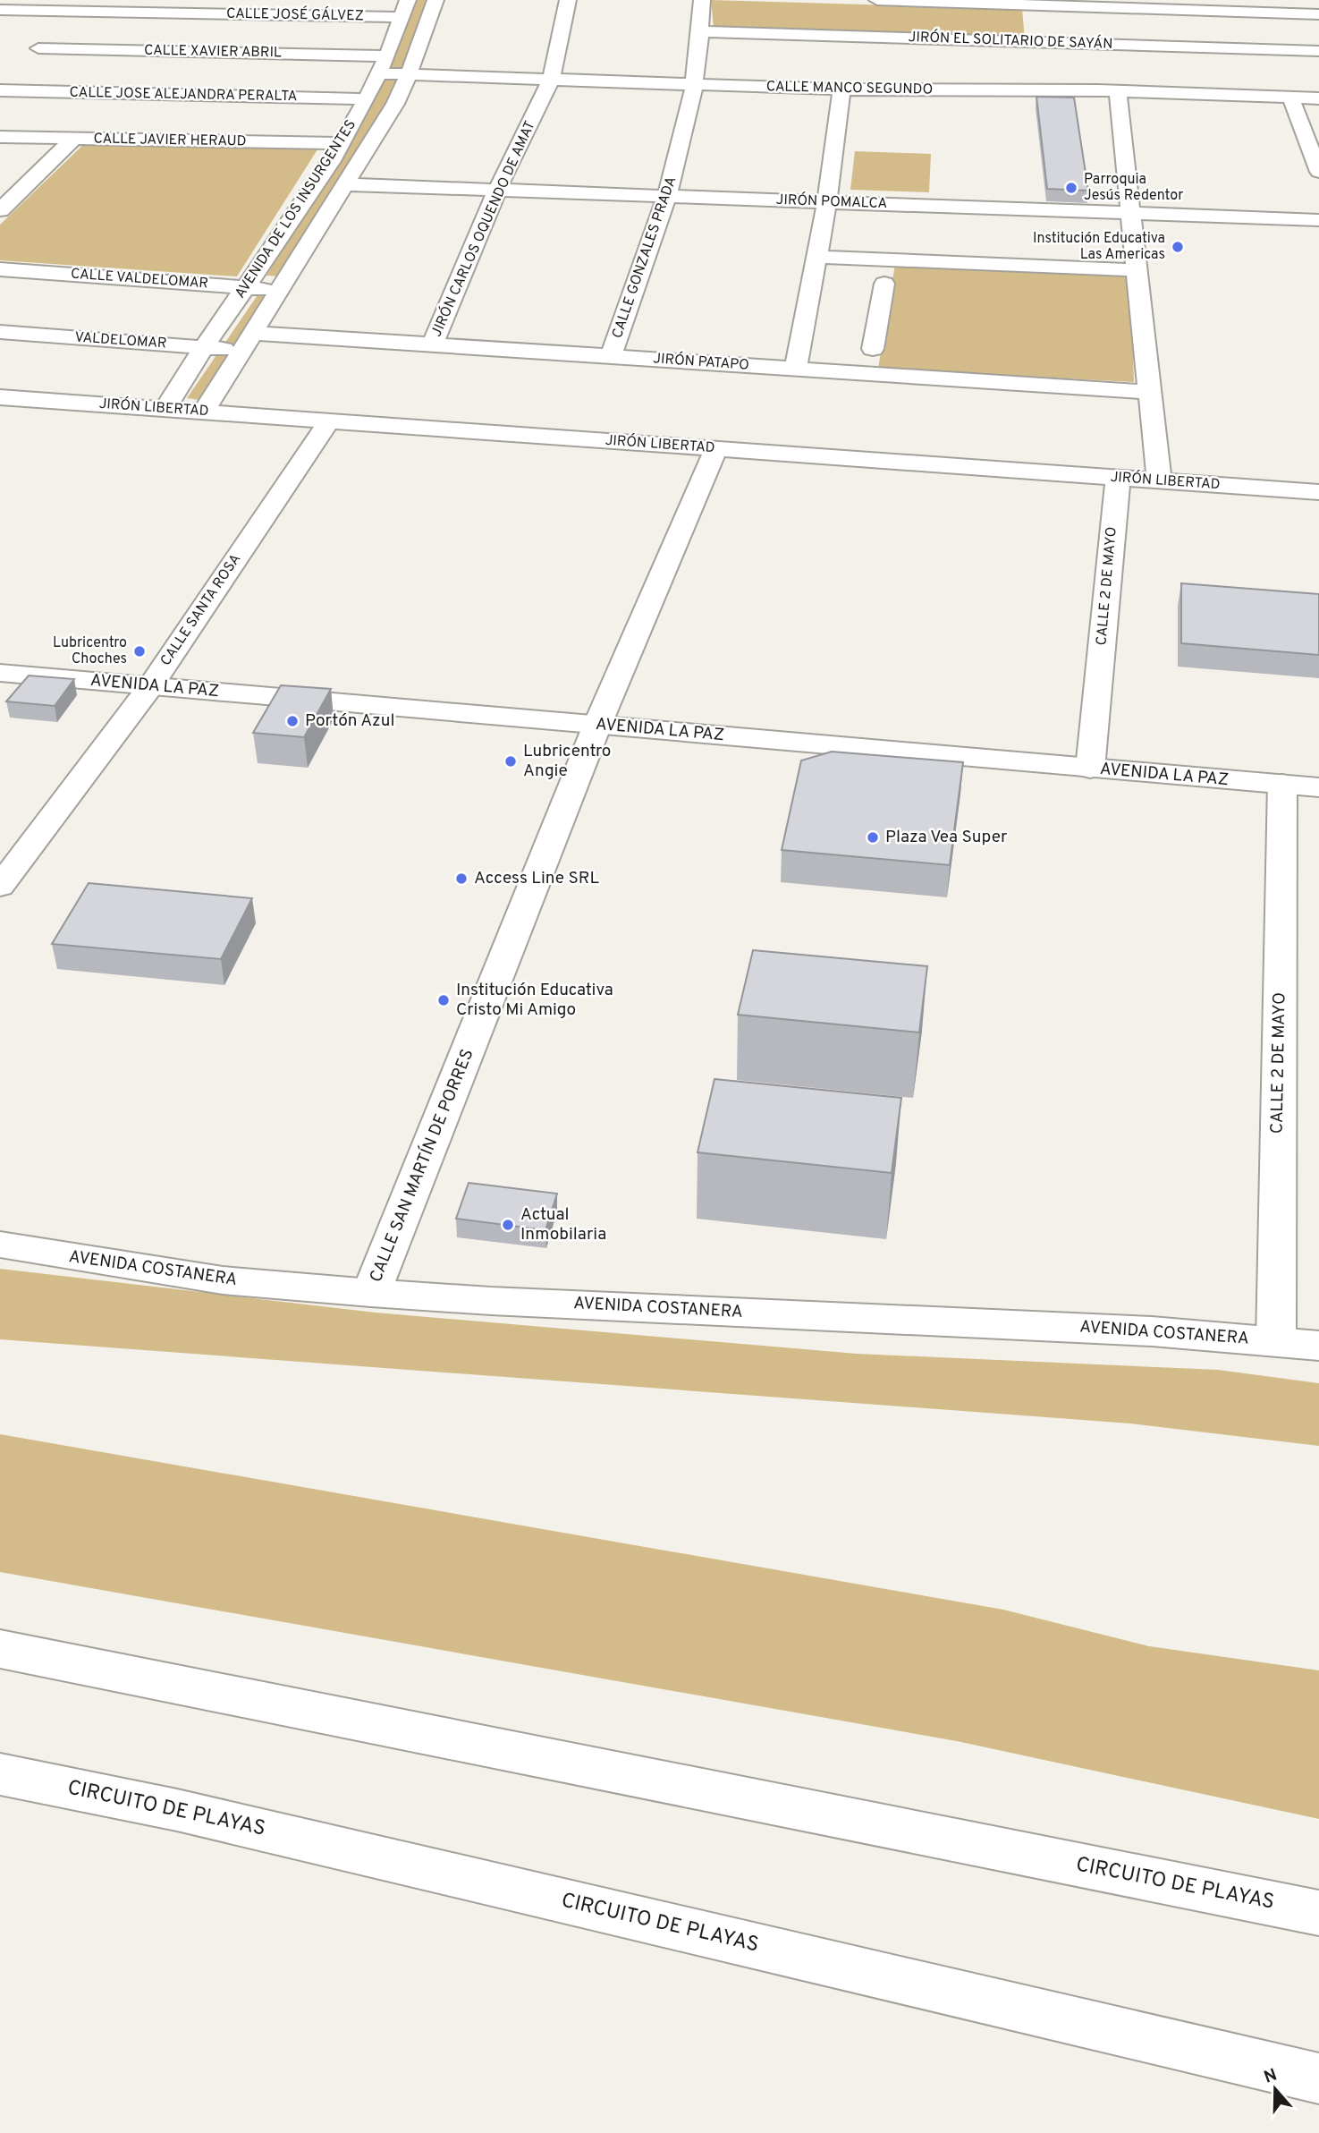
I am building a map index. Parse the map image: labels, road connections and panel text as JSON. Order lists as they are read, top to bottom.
{
  "streets": {
    "main road": [
      "CALLE JOSÉ GÁLVEZ",
      "JIRÓN EL SOLITARIO DE SAYÁN",
      "CALLE XAVIER ABRIL",
      "CALLE MANCO SEGUNDO",
      "CALLE JOSE ALEJANDRA PERALTA",
      "CALLE JAVIER HERAUD",
      "JIRÓN POMALCA",
      "AVENIDA DE LOS INSURGENTES",
      "JIRÓN CARLOS OQUENDO DE AMAT",
      "CALLE GONZALES PRADA",
      "CALLE VALDELOMAR",
      "VALDELOMAR",
      "JIRÓN PATAPO",
      "JIRÓN LIBERTAD",
      "CALLE 2 DE MAYO",
      "CALLE SANTA ROSA",
      "AVENIDA LA PAZ",
      "CALLE SAN MARTÍN DE PORRES",
      "AVENIDA COSTANERA",
      "CIRCUITO DE PLAYAS"
    ]
  },
  "crossings": [
    ["CALLE JOSÉ GÁLVEZ", "AVENIDA DE LOS INSURGENTES"],
    ["JIRÓN EL SOLITARIO DE SAYÁN", "CALLE GONZALES PRADA"],
    ["CALLE XAVIER ABRIL", "CALLE MANCO SEGUNDO"],
    ["CALLE XAVIER ABRIL", "AVENIDA DE LOS INSURGENTES"],
    ["CALLE MANCO SEGUNDO", "AVENIDA DE LOS INSURGENTES"],
    ["CALLE MANCO SEGUNDO", "JIRÓN CARLOS OQUENDO DE AMAT"],
    ["CALLE MANCO SEGUNDO", "CALLE GONZALES PRADA"],
    ["CALLE JOSE ALEJANDRA PERALTA", "AVENIDA DE LOS INSURGENTES"],
    ["CALLE JAVIER HERAUD", "AVENIDA DE LOS INSURGENTES"],
    ["JIRÓN POMALCA", "AVENIDA DE LOS INSURGENTES"],
    ["JIRÓN POMALCA", "JIRÓN CARLOS OQUENDO DE AMAT"],
    ["JIRÓN POMALCA", "CALLE GONZALES PRADA"],
    ["AVENIDA DE LOS INSURGENTES", "CALLE VALDELOMAR"],
    ["AVENIDA DE LOS INSURGENTES", "VALDELOMAR"],
    ["AVENIDA DE LOS INSURGENTES", "JIRÓN PATAPO"],
    ["AVENIDA DE LOS INSURGENTES", "JIRÓN LIBERTAD"],
    ["JIRÓN CARLOS OQUENDO DE AMAT", "JIRÓN PATAPO"],
    ["CALLE GONZALES PRADA", "JIRÓN PATAPO"],
    ["VALDELOMAR", "JIRÓN PATAPO"],
    ["JIRÓN LIBERTAD", "CALLE 2 DE MAYO"],
    ["JIRÓN LIBERTAD", "CALLE SANTA ROSA"],
    ["JIRÓN LIBERTAD", "CALLE SAN MARTÍN DE PORRES"],
    ["CALLE 2 DE MAYO", "AVENIDA LA PAZ"],
    ["CALLE 2 DE MAYO", "AVENIDA COSTANERA"],
    ["CALLE SANTA ROSA", "AVENIDA LA PAZ"],
    ["AVENIDA LA PAZ", "CALLE SAN MARTÍN DE PORRES"],
    ["CALLE SAN MARTÍN DE PORRES", "AVENIDA COSTANERA"]
  ],
  "places": [
    "Parroquia Jesús Redentor",
    "Institución Educativa Las Americas",
    "Lubricentro Choches",
    "Portón Azul",
    "Lubricentro Angie",
    "Plaza Vea Super",
    "Access Line SRL",
    "Institución Educativa Cristo Mi Amigo",
    "Actual Inmobilaria"
  ],
  "north": "top"
}
